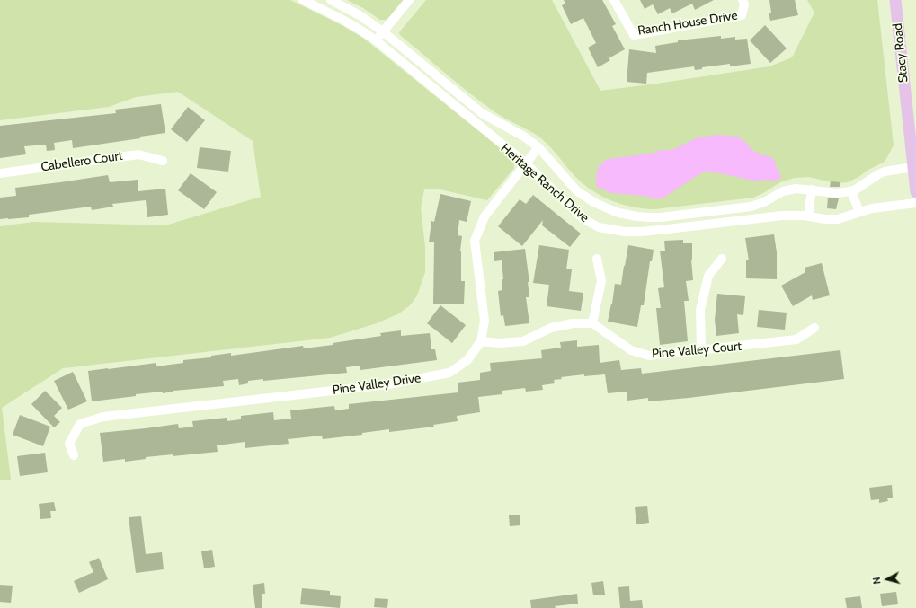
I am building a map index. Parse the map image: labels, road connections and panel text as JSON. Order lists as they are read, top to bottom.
{
  "streets": {
    "main road": ["Stacy Road"],
    "street": [
      "Ranch House Drive",
      "Cabellero Court",
      "Heritage Ranch Drive",
      "Pine Valley Court",
      "Pine Valley Drive"
    ]
  },
  "crossings": [
    ["Stacy Road", "Heritage Ranch Drive"],
    ["Heritage Ranch Drive", "Pine Valley Drive"]
  ],
  "north": "left"
}
